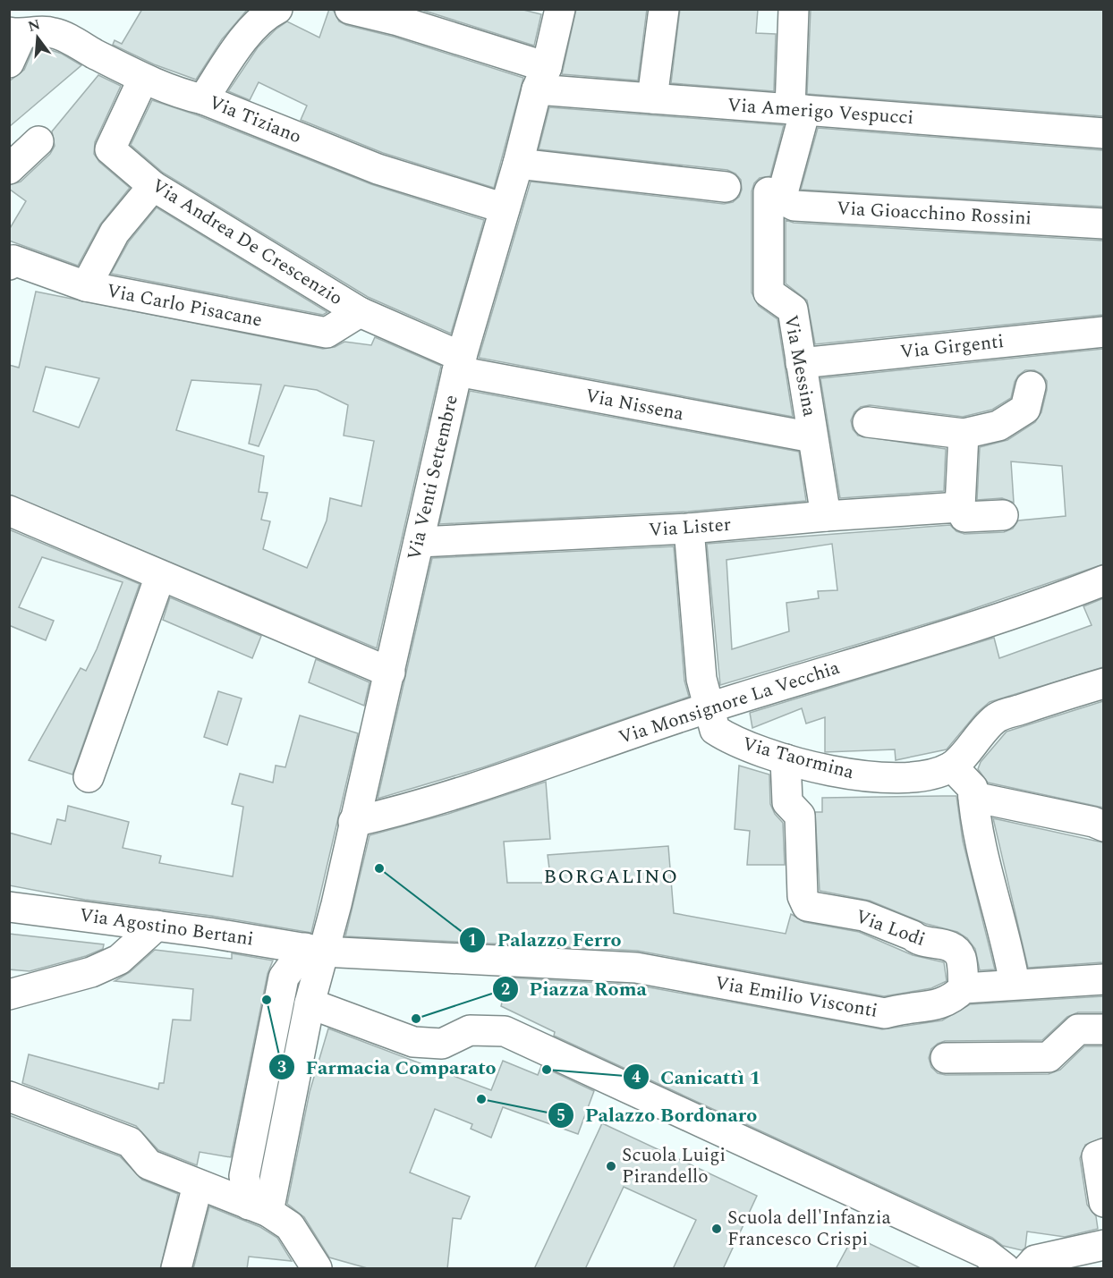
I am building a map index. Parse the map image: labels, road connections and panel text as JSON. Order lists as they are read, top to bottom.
{
  "streets": {
    "street": [
      "Via Amerigo Vespucci",
      "Via Tiziano",
      "Via Gioacchino Rossini",
      "Via Andrea De Crescenzio",
      "Via Carlo Pisacane",
      "Via Girgenti",
      "Via Messina",
      "Via Nissena",
      "Via Venti Settembre",
      "Via Lister",
      "Via Monsignore La Vecchia",
      "Via Taormina",
      "Via Agostino Bertani",
      "Via Lodi",
      "Via Emilio Visconti"
    ]
  },
  "crossings": [
    ["Via Amerigo Vespucci", "Via Messina"],
    ["Via Amerigo Vespucci", "Via Venti Settembre"],
    ["Via Tiziano", "Via Andrea De Crescenzio"],
    ["Via Tiziano", "Via Venti Settembre"],
    ["Via Gioacchino Rossini", "Via Messina"],
    ["Via Andrea De Crescenzio", "Via Carlo Pisacane"],
    ["Via Andrea De Crescenzio", "Via Nissena"],
    ["Via Andrea De Crescenzio", "Via Venti Settembre"],
    ["Via Girgenti", "Via Messina"],
    ["Via Messina", "Via Nissena"],
    ["Via Messina", "Via Lister"],
    ["Via Nissena", "Via Venti Settembre"],
    ["Via Venti Settembre", "Via Lister"],
    ["Via Venti Settembre", "Via Monsignore La Vecchia"],
    ["Via Venti Settembre", "Via Agostino Bertani"],
    ["Via Monsignore La Vecchia", "Via Taormina"],
    ["Via Taormina", "Via Lodi"],
    ["Via Agostino Bertani", "Via Emilio Visconti"],
    ["Via Lodi", "Via Emilio Visconti"]
  ],
  "districts": ["BORGALINO"],
  "places": [
    "Palazzo Ferro",
    "Farmacia Comparato",
    "Piazza Roma",
    "Canicattì 1",
    "Palazzo Bordonaro",
    "Scuola Luigi Pirandello",
    "Scuola dell'Infanzia Francesco Crispi"
  ],
  "north": "top"
}
